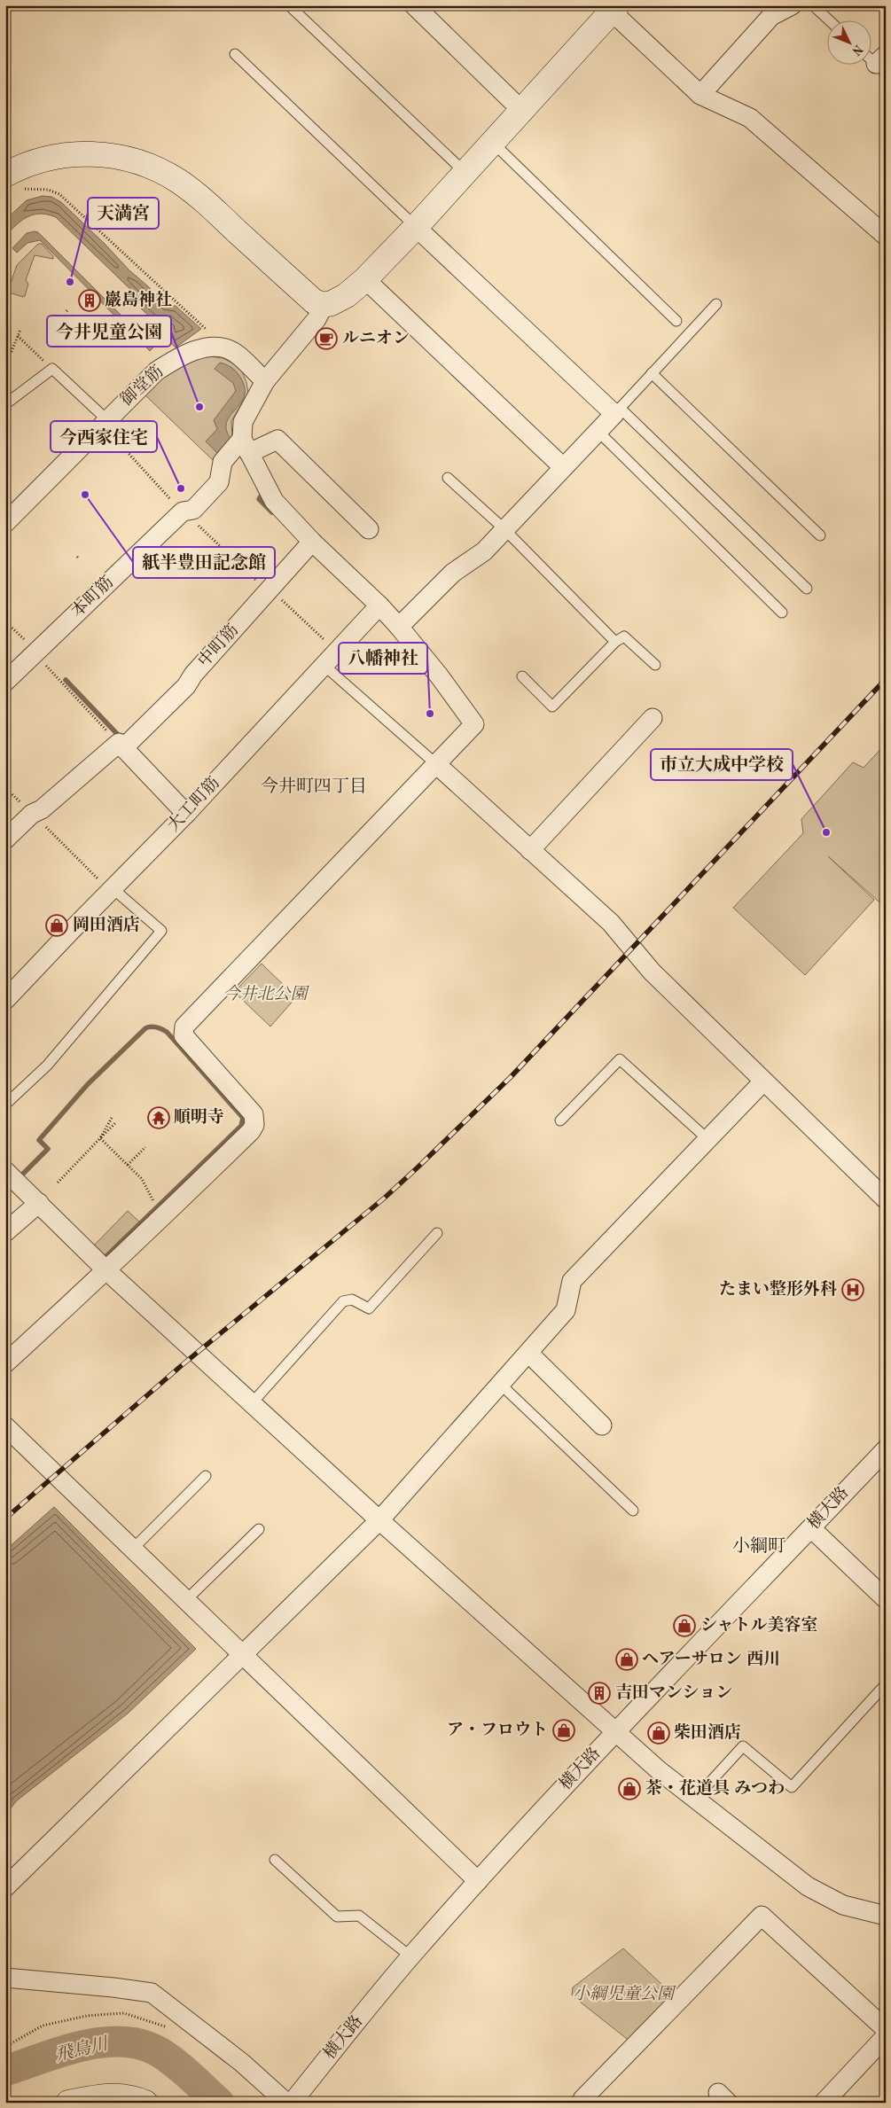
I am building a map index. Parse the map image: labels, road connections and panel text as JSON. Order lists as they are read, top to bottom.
{
  "streets": {
    "street": [
      "御堂筋",
      "本町筋",
      "中町筋",
      "大工町筋",
      "横大路"
    ]
  },
  "districts": ["今井町四丁目", "小綱町"],
  "water": ["飛鳥川"],
  "parks": ["今井北公園", "小綱児童公園"],
  "places": {
    "other": [
      "天満宮",
      "今井児童公園",
      "今西家住宅",
      "紙半豊田記念館",
      "八幡神社",
      "市立大成中学校"
    ],
    "building": ["巖島神社", "吉田マンション"],
    "cafe": ["ルニオン"],
    "shop": [
      "岡田酒店",
      "シャトル美容室",
      "ヘアーサロン 西川",
      "ア・フロウト",
      "柴田酒店",
      "茶・花道具 みつわ"
    ],
    "temple": ["順明寺"],
    "hospital": ["たまい整形外科"]
  },
  "north": "bottom right"
}
